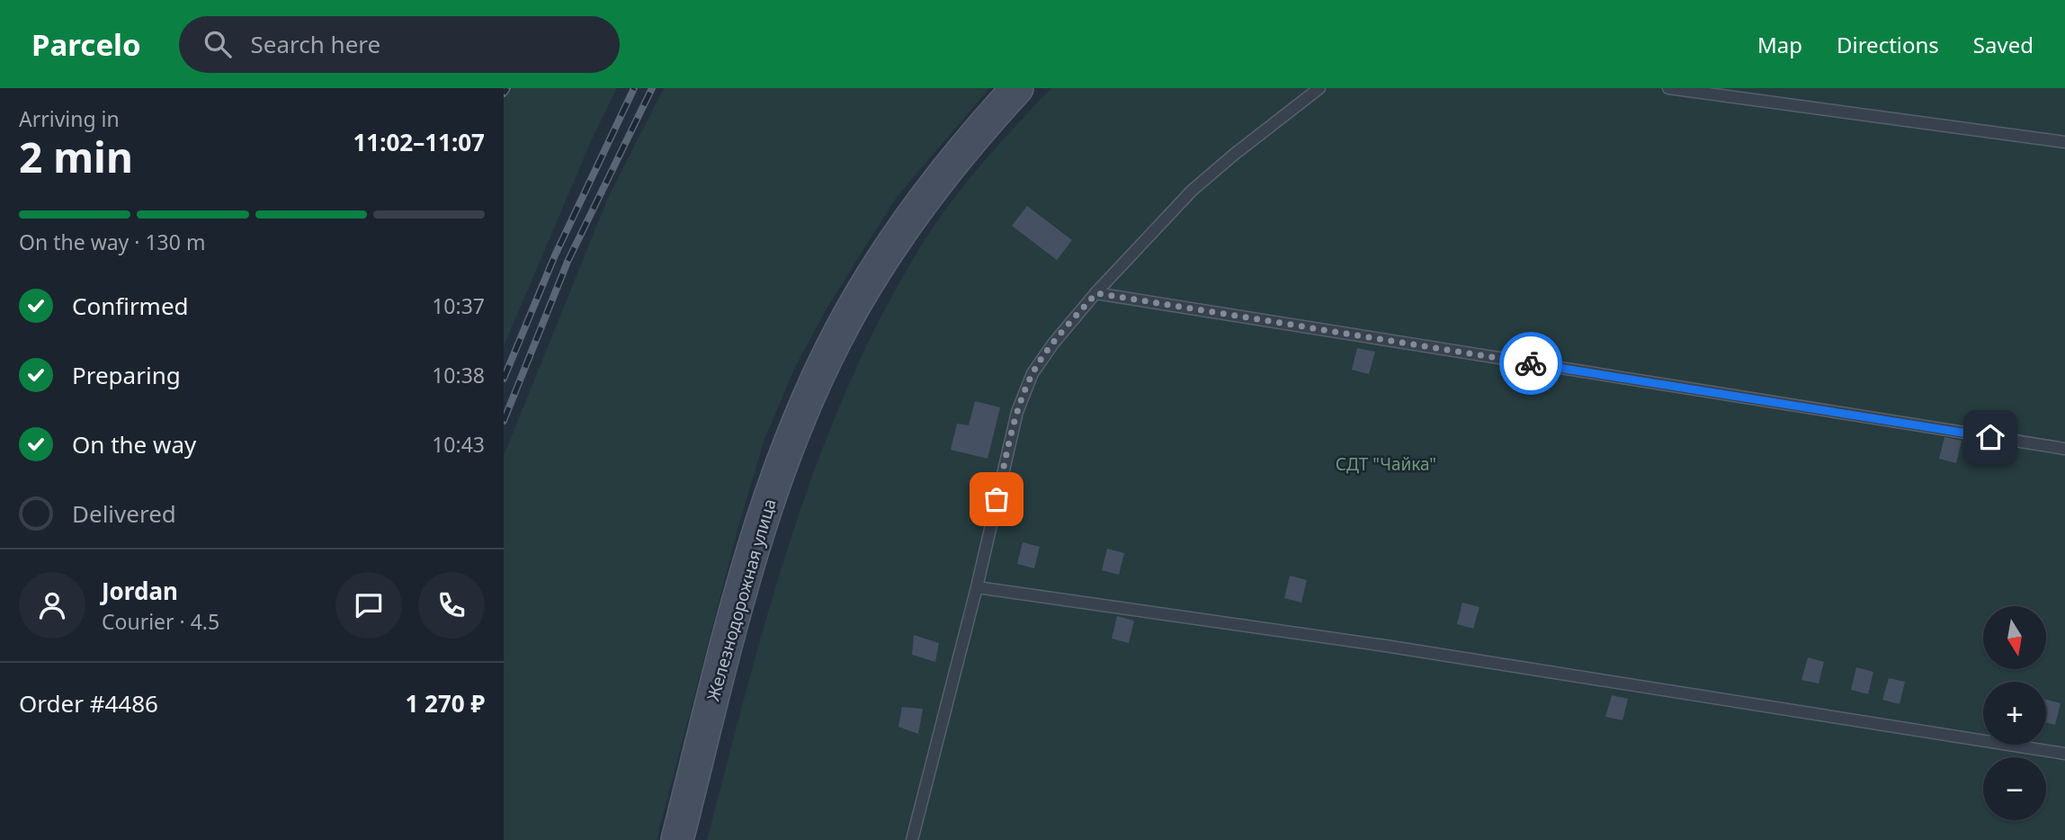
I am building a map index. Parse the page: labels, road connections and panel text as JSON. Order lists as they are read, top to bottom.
{
  "streets": {
    "main road": ["Железнодорожная улица"]
  },
  "parks": ["СДТ \"Чайка\""],
  "north": "bottom",
  "page": {
    "header": "Parcelo",
    "search": "Search here",
    "nav": ["Map", "Directions", "Saved"],
    "heading": ["2 min", "Arriving in", "11:02–11:07"],
    "panel": [
      "Jordan",
      "Courier · 4.5",
      "Order #4486",
      "1 270 ₽"
    ],
    "bar": "On the way · 130 m",
    "list": [
      ["Confirmed", "10:37"],
      ["Preparing", "10:38"],
      ["On the way", "10:43"],
      "Delivered"
    ],
    "map_buttons": ["+", "−"]
  }
}
